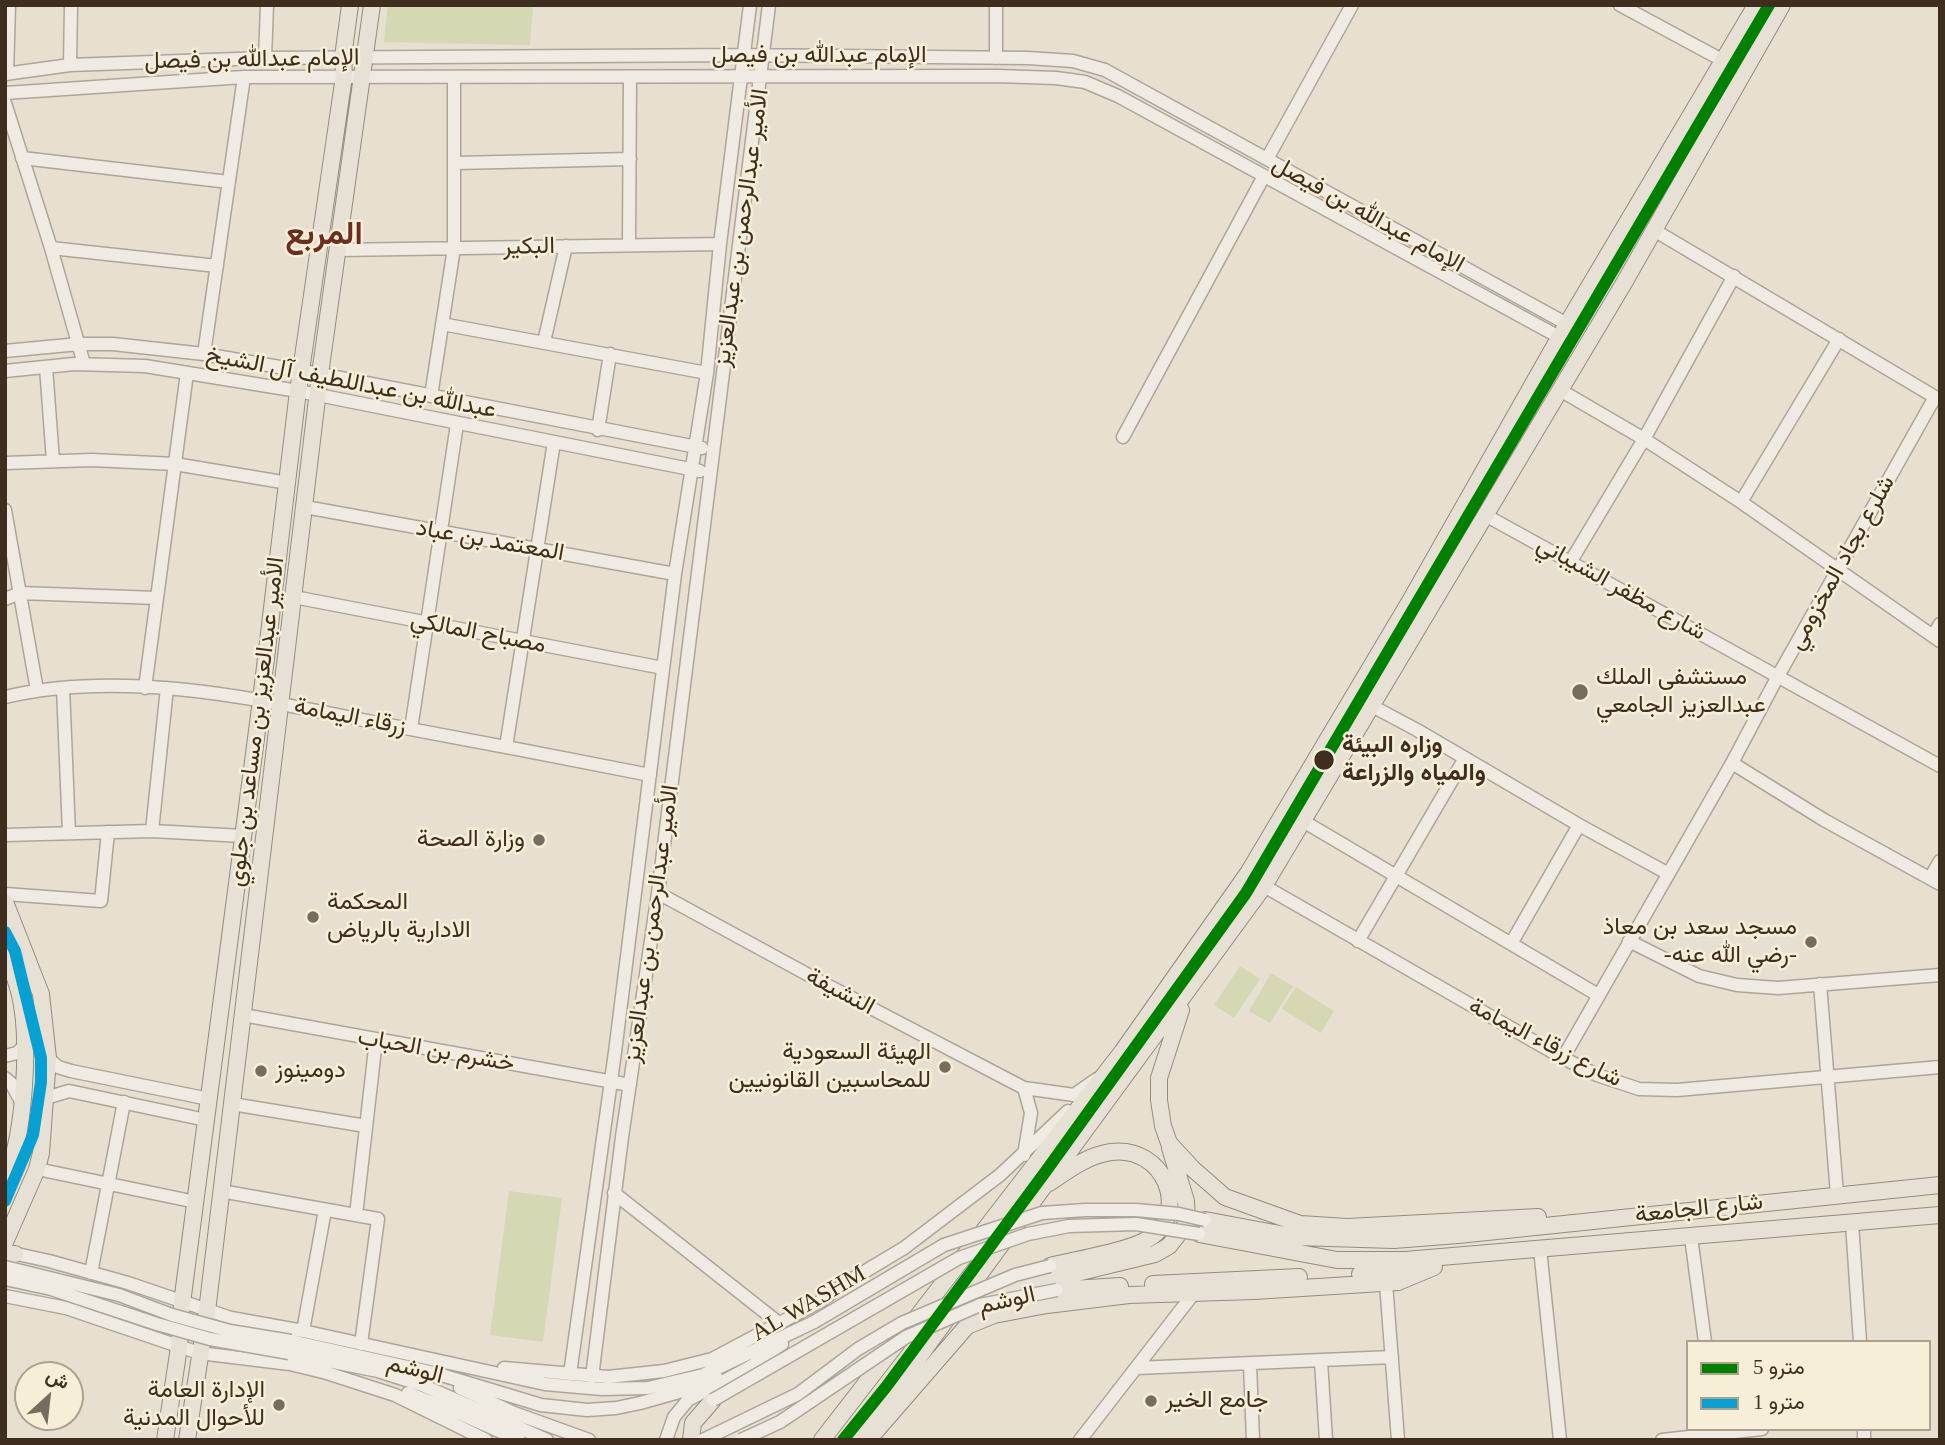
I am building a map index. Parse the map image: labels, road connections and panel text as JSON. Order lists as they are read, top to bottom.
{
  "streets": {
    "main road": ["الأمير عبدالعزيز بن مساعد بن جلوي", "شارع الجامعة"],
    "street": [
      "الإمام عبدالله بن فيصل",
      "الأمير عبدالرحمن بن عبدالعزيز",
      "البكير",
      "عبدالله بن عبداللطيف آل الشيخ",
      "المعتمد بن عباد",
      "شلرع بجاد المخزومي",
      "شارع مظفر الشيباني",
      "مصباح المالكي",
      "زرقاء اليمامة",
      "النشيفة",
      "شارع زرقاء اليمامة",
      "خشرم بن الحباب",
      "الوشم",
      "AL WASHM"
    ]
  },
  "crossings": [
    ["الإمام عبدالله بن فيصل", "الأمير عبدالرحمن بن عبدالعزيز"],
    ["الإمام عبدالله بن فيصل", "الأمير عبدالعزيز بن مساعد بن جلوي"],
    ["الأمير عبدالرحمن بن عبدالعزيز", "البكير"],
    ["الأمير عبدالرحمن بن عبدالعزيز", "عبدالله بن عبداللطيف آل الشيخ"],
    ["الأمير عبدالرحمن بن عبدالعزيز", "المعتمد بن عباد"],
    ["الأمير عبدالرحمن بن عبدالعزيز", "مصباح المالكي"],
    ["الأمير عبدالرحمن بن عبدالعزيز", "زرقاء اليمامة"],
    ["الأمير عبدالرحمن بن عبدالعزيز", "النشيفة"],
    ["الأمير عبدالرحمن بن عبدالعزيز", "خشرم بن الحباب"],
    ["الأمير عبدالرحمن بن عبدالعزيز", "AL WASHM"],
    ["البكير", "الأمير عبدالعزيز بن مساعد بن جلوي"],
    ["عبدالله بن عبداللطيف آل الشيخ", "الأمير عبدالعزيز بن مساعد بن جلوي"],
    ["المعتمد بن عباد", "الأمير عبدالعزيز بن مساعد بن جلوي"],
    ["شلرع بجاد المخزومي", "شارع مظفر الشيباني"],
    ["شلرع بجاد المخزومي", "شارع زرقاء اليمامة"],
    ["مصباح المالكي", "الأمير عبدالعزيز بن مساعد بن جلوي"],
    ["زرقاء اليمامة", "الأمير عبدالعزيز بن مساعد بن جلوي"],
    ["الأمير عبدالعزيز بن مساعد بن جلوي", "خشرم بن الحباب"],
    ["الأمير عبدالعزيز بن مساعد بن جلوي", "الوشم"],
    ["النشيفة", "AL WASHM"],
    ["الوشم", "AL WASHM"]
  ],
  "districts": ["المربع"],
  "places": [
    "مستشفى الملك عبدالعزيز الجامعي",
    "وزاره البيئة والمياه والزراعة",
    "وزارة الصحة",
    "المحكمة الادارية بالرياض",
    "مسجد سعد بن معاذ -رضي الله عنه-",
    "الهيئة السعودية للمحاسبين القانونيين",
    "دومينوز",
    "جامع الخير",
    "الإدارة العامة للأحوال المدنية"
  ],
  "lines": ["metro line 5", "metro line 1"],
  "legend": ["مترو 5", "مترو 1"],
  "north": "top right"
}
